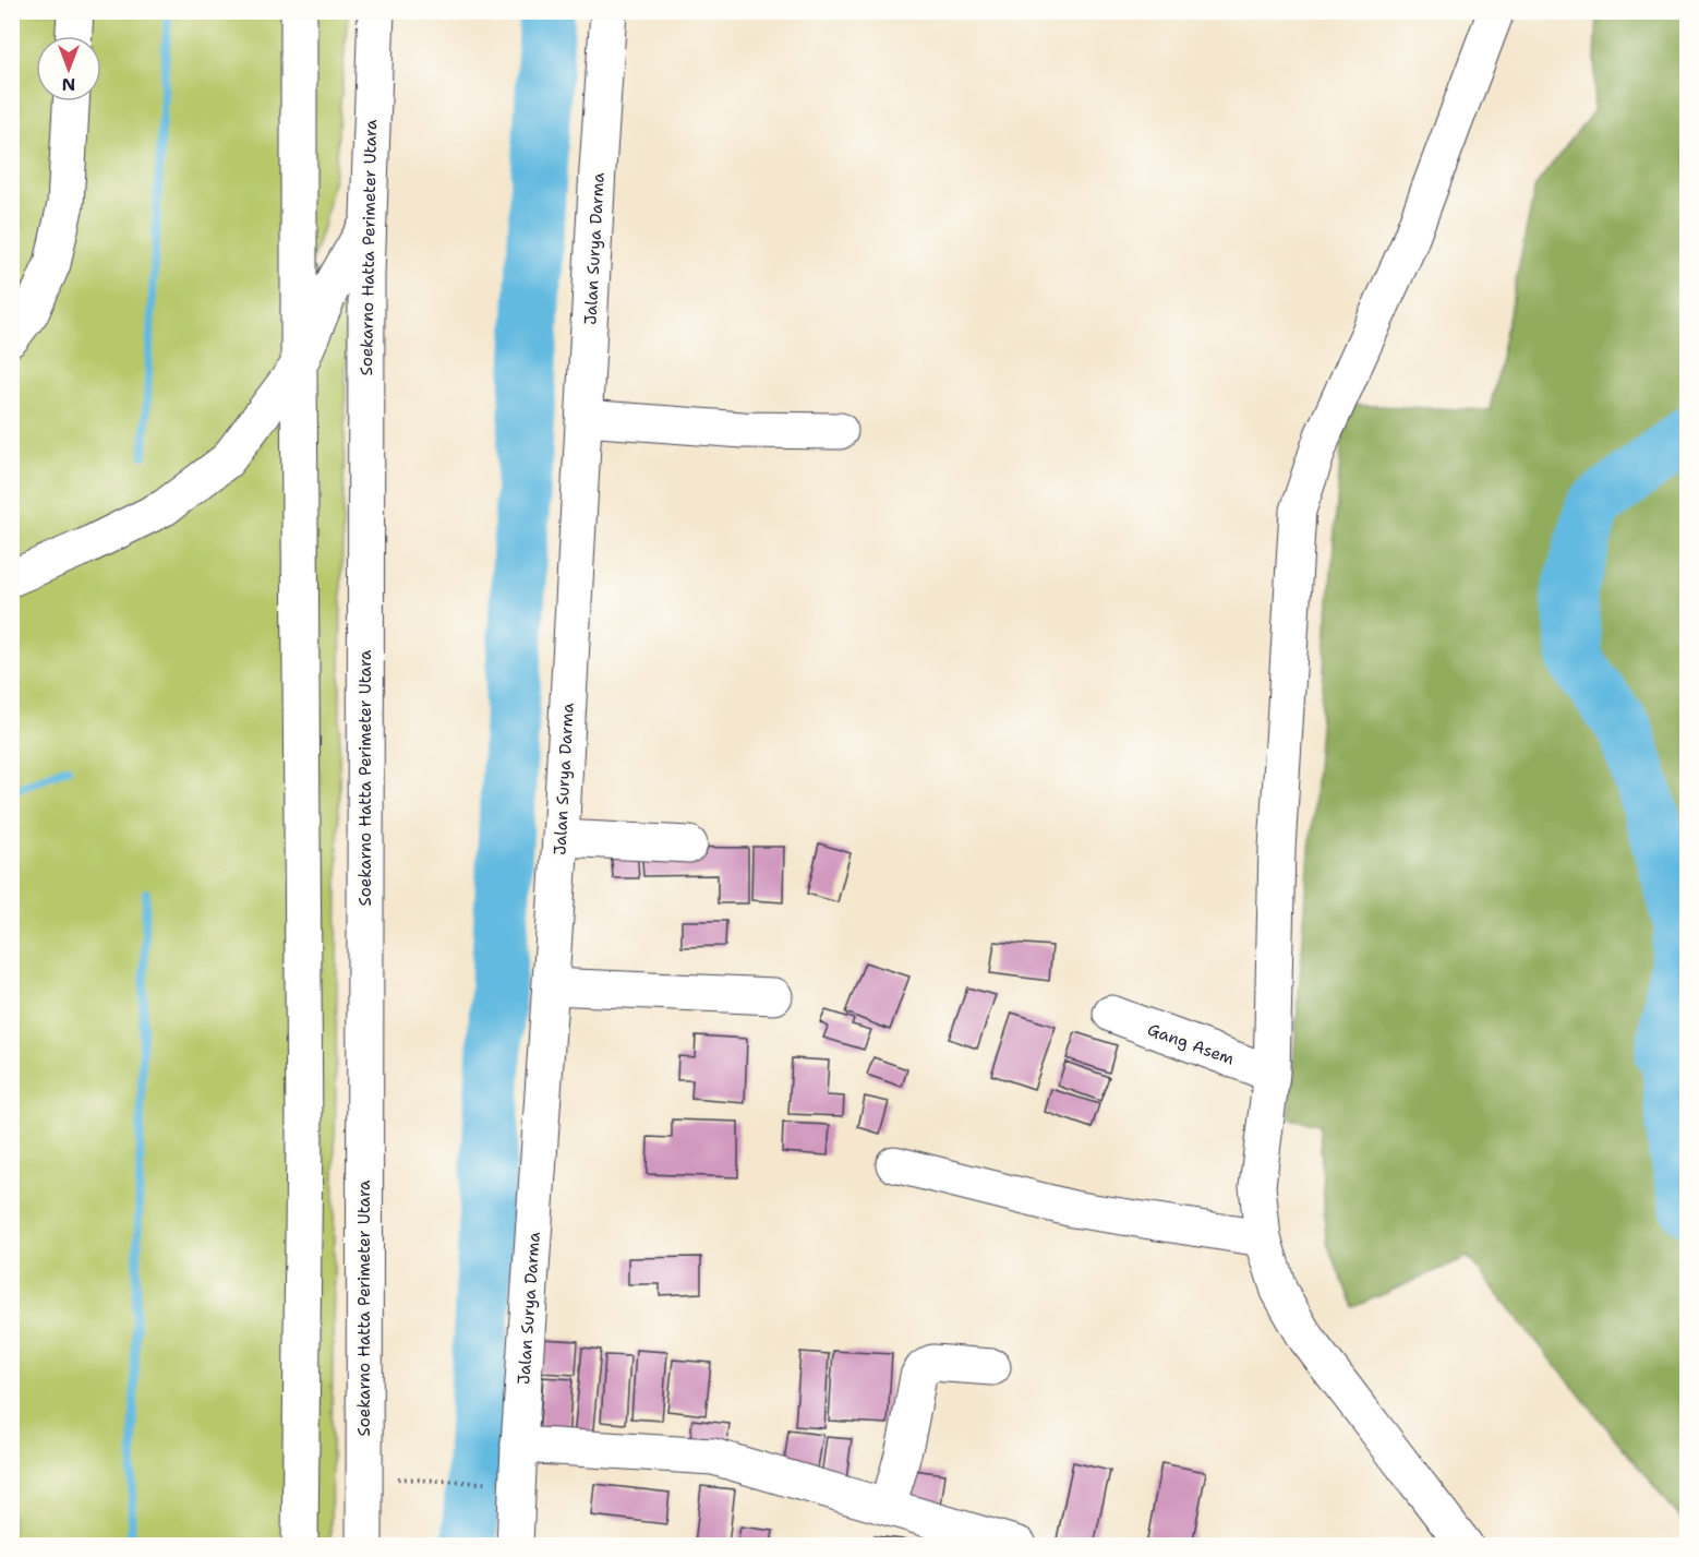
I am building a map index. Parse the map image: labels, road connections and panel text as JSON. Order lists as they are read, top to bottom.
{
  "streets": {
    "street": ["Soekarno Hatta Perimeter Utara", "Jalan Surya Darma", "Gang Asem"]
  },
  "north": "bottom"
}
